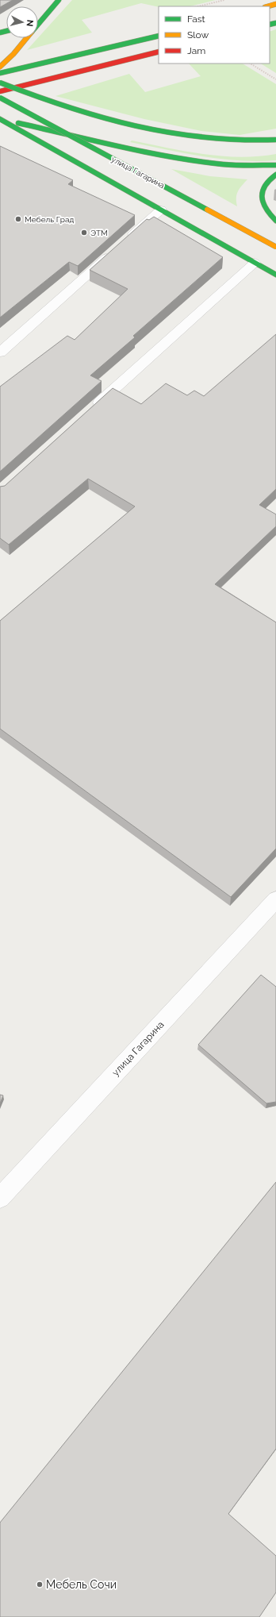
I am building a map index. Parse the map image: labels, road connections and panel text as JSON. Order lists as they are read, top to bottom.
{
  "streets": {
    "main road": ["улица Гагарина"]
  },
  "places": ["Мебель Град", "ЭТМ", "Мебель Сочи"],
  "legend": ["Fast", "Slow", "Jam"],
  "north": "right"
}
